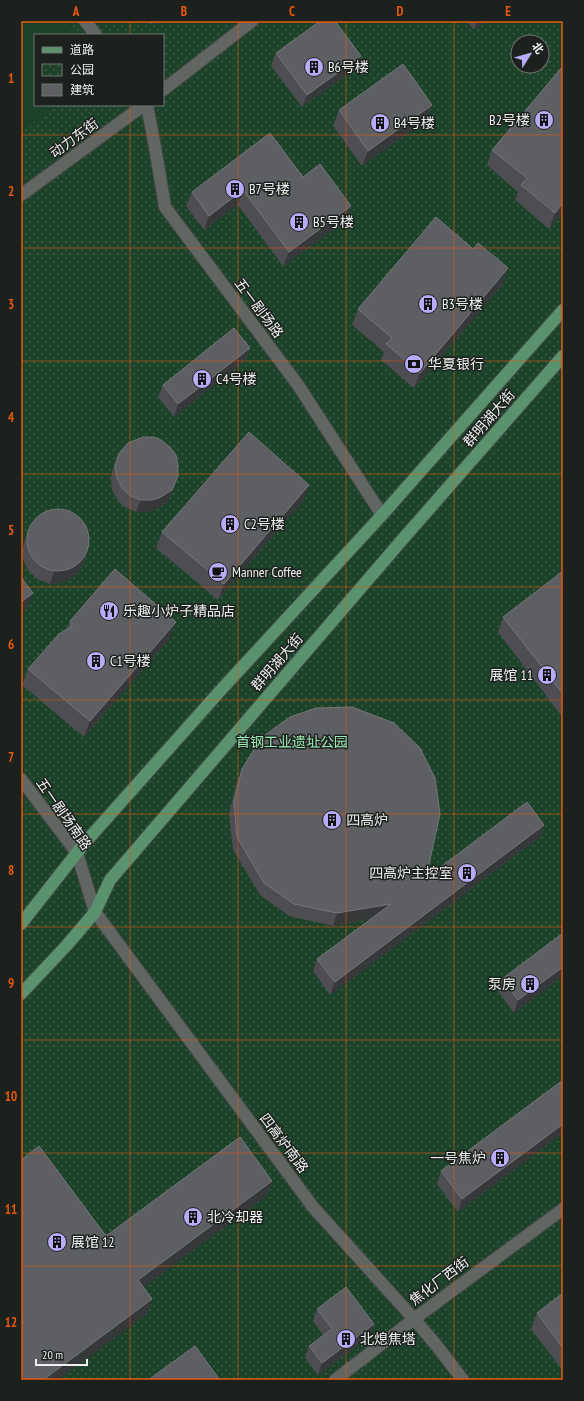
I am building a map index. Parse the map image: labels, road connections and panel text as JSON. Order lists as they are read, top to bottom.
{
  "streets": {
    "main road": ["群明湖大街"],
    "street": [
      "动力东街",
      "五一剧场路",
      "五一剧场南路",
      "四高炉南路",
      "焦化厂西街"
    ]
  },
  "crossings": [
    ["五一剧场路", "群明湖大街"],
    ["群明湖大街", "五一剧场南路"],
    ["群明湖大街", "四高炉南路"],
    ["五一剧场南路", "四高炉南路"],
    ["四高炉南路", "焦化厂西街"]
  ],
  "parks": ["首钢工业遗址公园"],
  "places": {
    "building": [
      "B6号楼",
      "B2号楼",
      "B4号楼",
      "B7号楼",
      "B5号楼",
      "B3号楼",
      "C4号楼",
      "C2号楼",
      "C1号楼",
      "展馆 11",
      "四高炉",
      "四高炉主控室",
      "泵房",
      "一号焦炉",
      "北冷却器",
      "展馆 12",
      "北熄焦塔"
    ],
    "bank": ["华夏银行"],
    "cafe": ["Manner Coffee"],
    "restaurant": ["乐趣小炉子精品店"]
  },
  "legend": ["道路", "公园", "建筑"],
  "scale_bar": "20 m",
  "north": "top right",
  "grid": {
    "columns": [
      "A",
      "B",
      "C",
      "D",
      "E"
    ],
    "rows": [
      "1",
      "2",
      "3",
      "4",
      "5",
      "6",
      "7",
      "8",
      "9",
      "10",
      "11",
      "12"
    ]
  }
}
